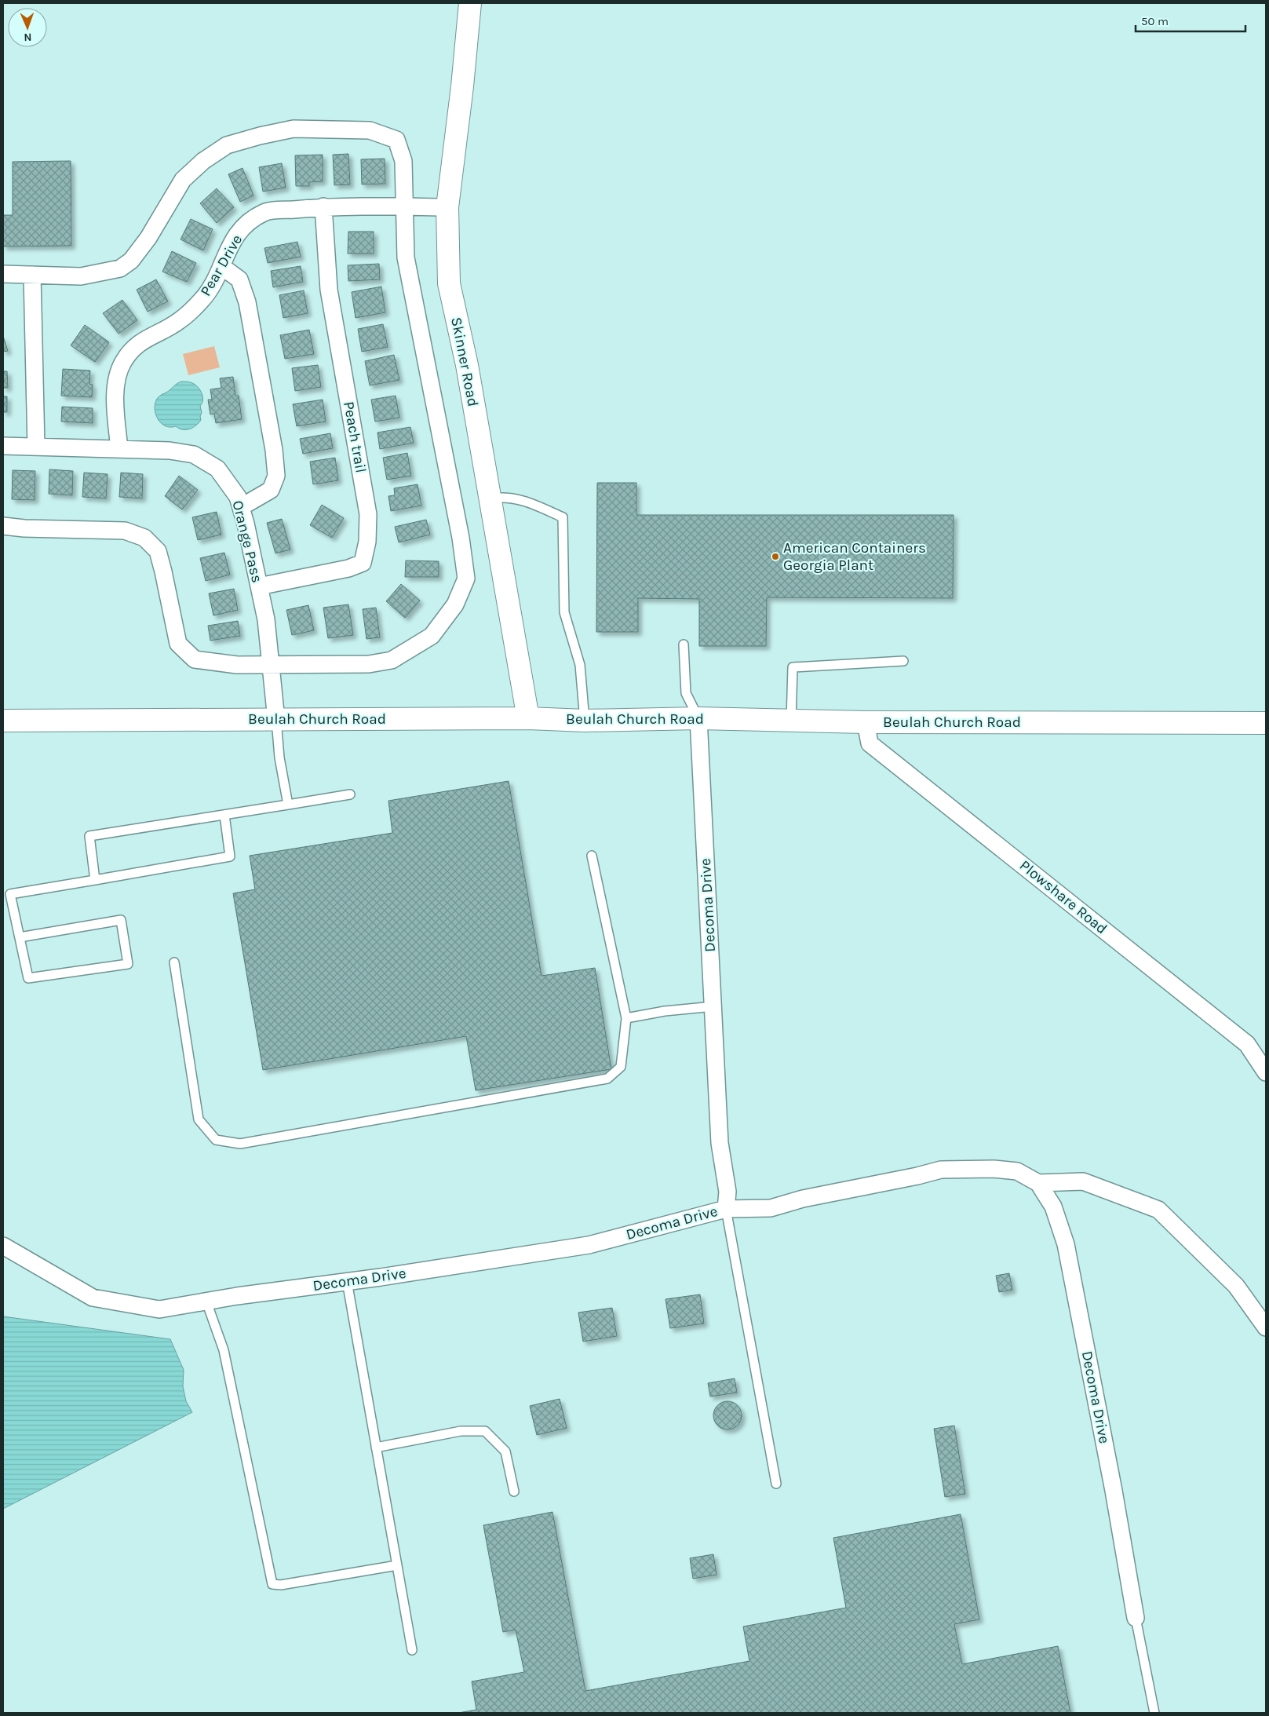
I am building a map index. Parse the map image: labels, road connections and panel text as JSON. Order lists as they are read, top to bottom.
{
  "streets": {
    "street": [
      "Pear Drive",
      "Skinner Road",
      "Peach trail",
      "Orange Pass",
      "Beulah Church Road",
      "Plowshare Road",
      "Decoma Drive"
    ]
  },
  "crossings": [
    ["Pear Drive", "Skinner Road"],
    ["Pear Drive", "Peach trail"],
    ["Pear Drive", "Orange Pass"],
    ["Skinner Road", "Beulah Church Road"],
    ["Peach trail", "Orange Pass"],
    ["Orange Pass", "Beulah Church Road"],
    ["Beulah Church Road", "Plowshare Road"],
    ["Beulah Church Road", "Decoma Drive"]
  ],
  "places": ["American Containers Georgia Plant"],
  "scale_bar": "50 m",
  "north": "bottom"
}
